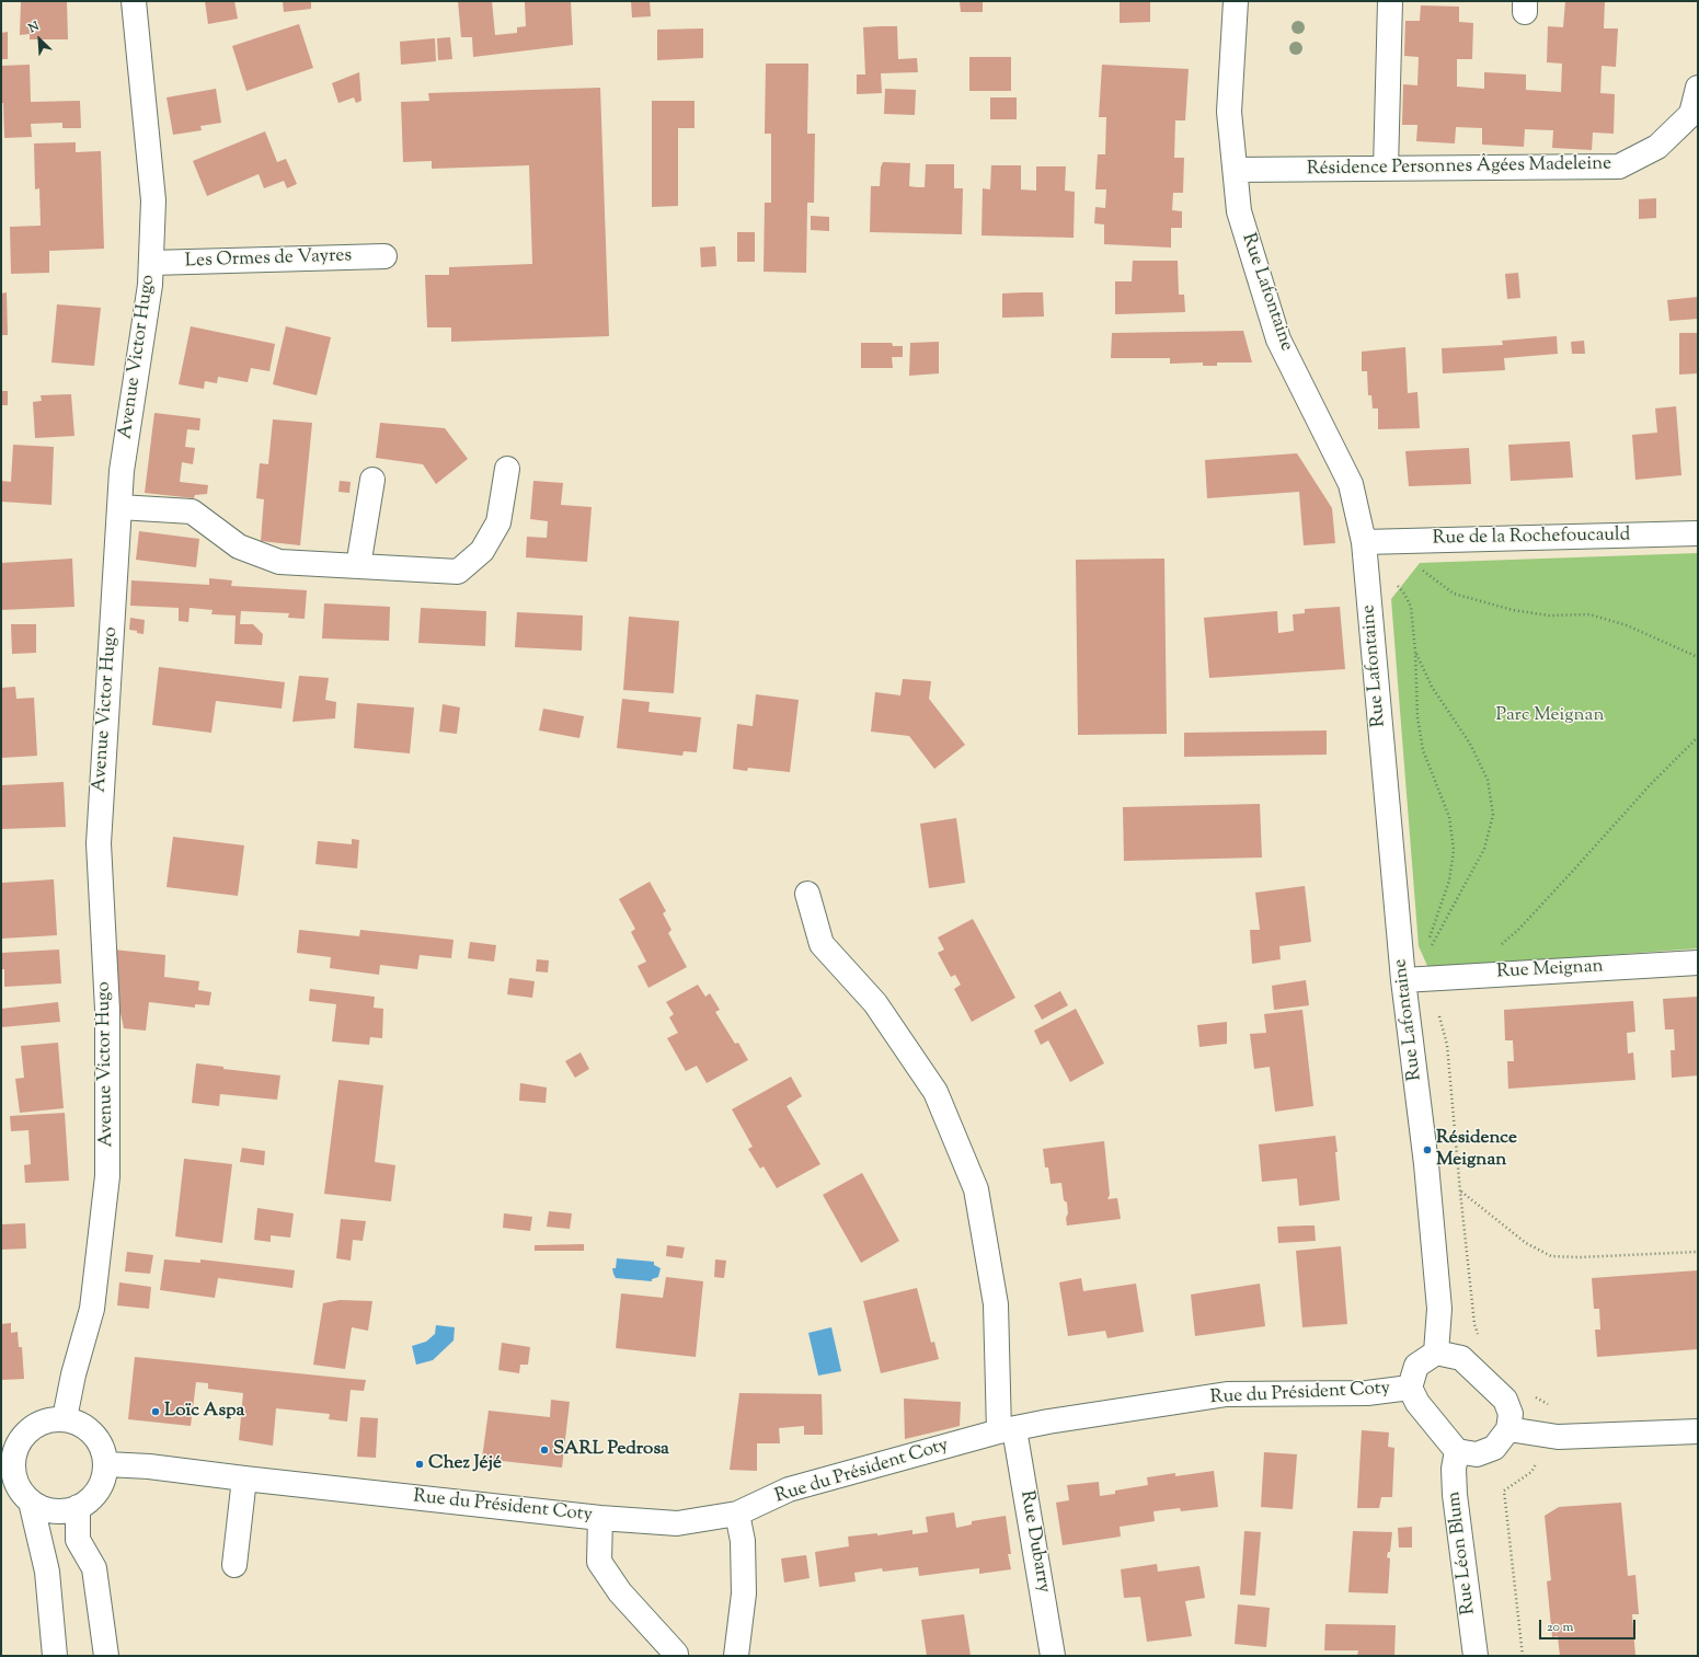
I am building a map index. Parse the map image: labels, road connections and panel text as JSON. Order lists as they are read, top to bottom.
{
  "streets": {
    "street": [
      "Résidence Personnes Âgées Madeleine",
      "Les Ormes de Vayres",
      "Rue Lafontaine",
      "Avenue Victor Hugo",
      "Rue de la Rochefoucauld",
      "Rue Meignan",
      "Rue du Président Coty",
      "Rue Dubarry",
      "Rue Léon Blum"
    ]
  },
  "crossings": [
    ["Résidence Personnes Âgées Madeleine", "Rue Lafontaine"],
    ["Les Ormes de Vayres", "Avenue Victor Hugo"],
    ["Rue Lafontaine", "Rue de la Rochefoucauld"],
    ["Rue Lafontaine", "Rue Meignan"],
    ["Rue Lafontaine", "Rue du Président Coty"],
    ["Rue Lafontaine", "Rue Léon Blum"],
    ["Avenue Victor Hugo", "Rue du Président Coty"],
    ["Rue du Président Coty", "Rue Dubarry"],
    ["Rue du Président Coty", "Rue Léon Blum"]
  ],
  "parks": ["Parc Meignan"],
  "places": [
    "Résidence Meignan",
    "Loïc Aspa",
    "SARL Pedrosa",
    "Chez Jéjé"
  ],
  "scale_bar": "20 m",
  "north": "top left"
}
